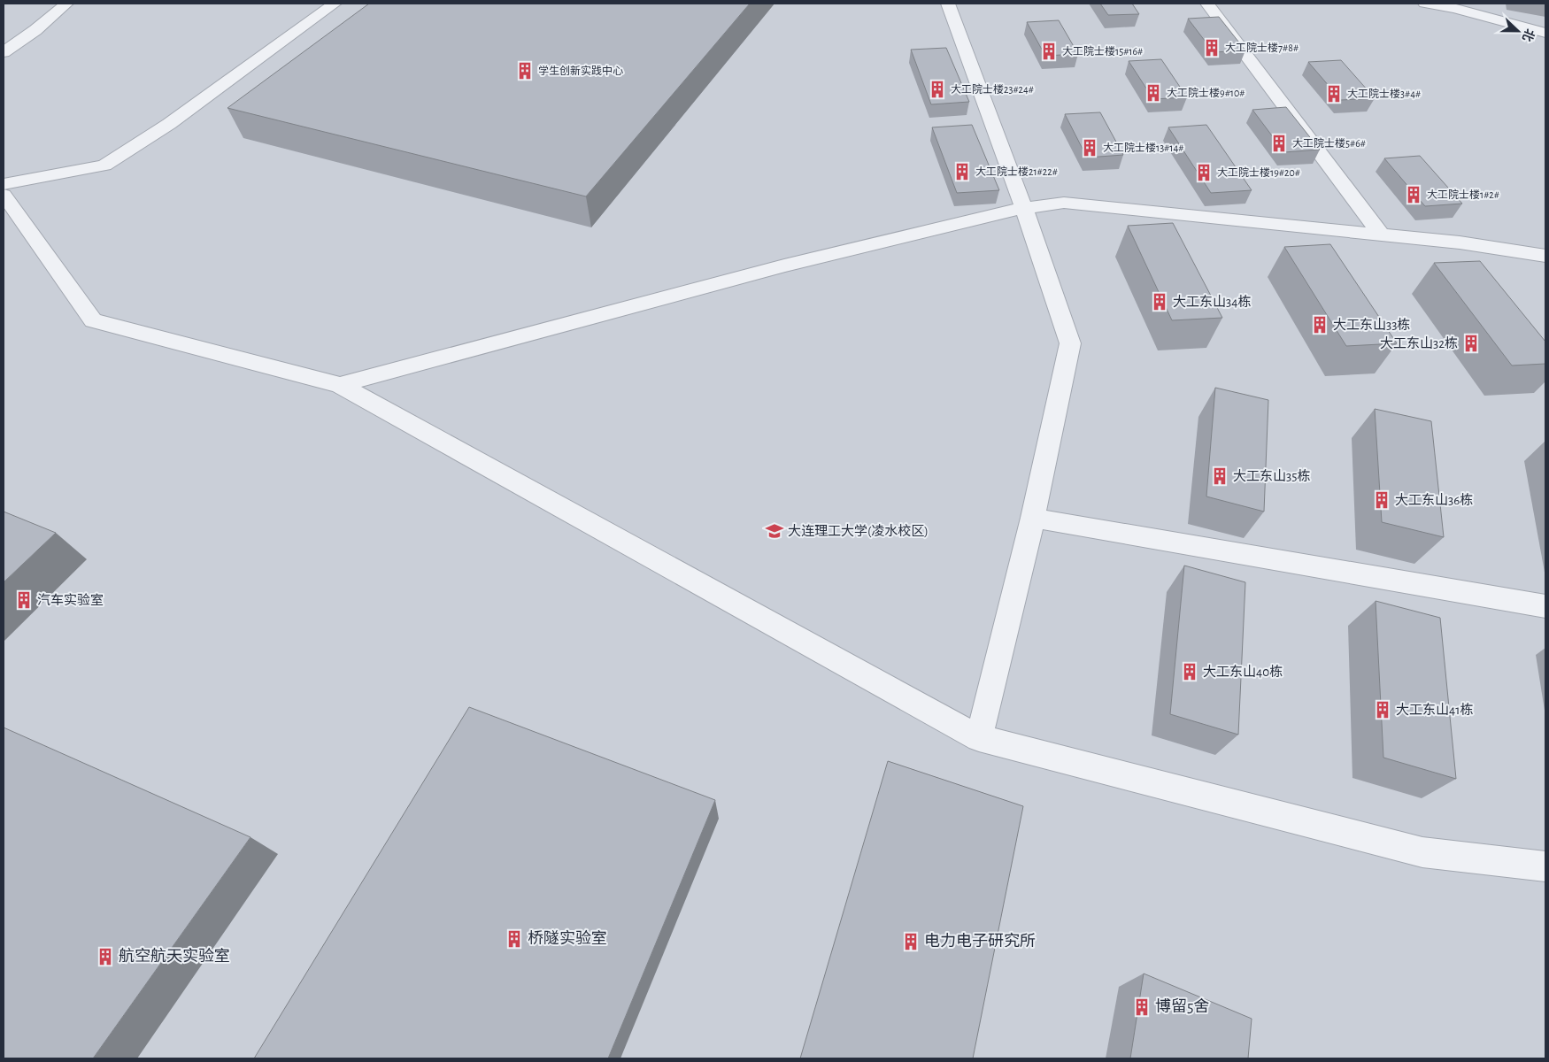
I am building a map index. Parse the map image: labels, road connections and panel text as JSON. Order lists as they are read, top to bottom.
{
  "places": {
    "building": [
      "大工院士楼7#8#",
      "大工院士楼15#16#",
      "学生创新实践中心",
      "大工院士楼23#24#",
      "大工院士楼9#10#",
      "大工院士楼3#4#",
      "大工院士楼5#6#",
      "大工院士楼13#14#",
      "大工院士楼21#22#",
      "大工院士楼19#20#",
      "大工院士楼1#2#",
      "大工东山34栋",
      "大工东山33栋",
      "大工东山32栋",
      "大工东山35栋",
      "大工东山36栋",
      "汽车实验室",
      "大工东山40栋",
      "大工东山41栋",
      "桥隧实验室",
      "电力电子研究所",
      "航空航天实验室",
      "博留5舍"
    ],
    "school or university": ["大连理工大学(凌水校区)"]
  },
  "north": "right"
}
